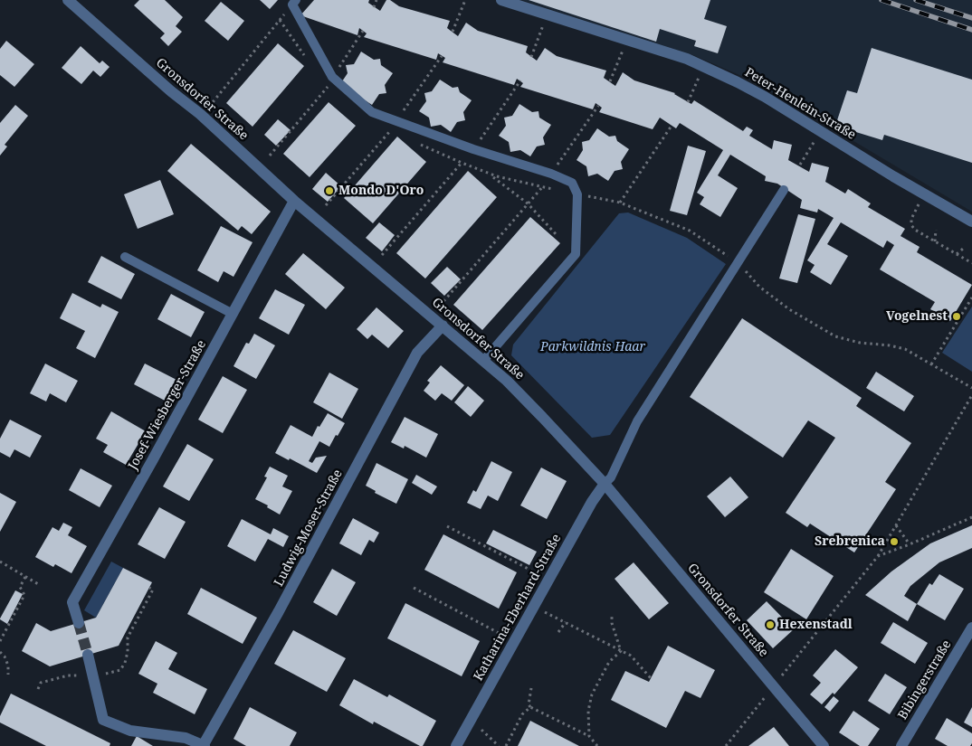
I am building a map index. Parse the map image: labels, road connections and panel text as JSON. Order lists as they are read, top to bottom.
{
  "streets": {
    "street": [
      "Gronsdorfer Straße",
      "Peter-Henlein-Straße",
      "Josef-Wiesberger-Straße",
      "Ludwig-Moser-Straße",
      "Katharina-Eberhard-Straße",
      "Bibingerstraße"
    ]
  },
  "crossings": [
    ["Gronsdorfer Straße", "Josef-Wiesberger-Straße"],
    ["Gronsdorfer Straße", "Ludwig-Moser-Straße"],
    ["Gronsdorfer Straße", "Katharina-Eberhard-Straße"]
  ],
  "parks": ["Parkwildnis Haar"],
  "places": [
    "Mondo D'Oro",
    "Vogelnest",
    "Srebrenica",
    "Hexenstadl"
  ]
}
